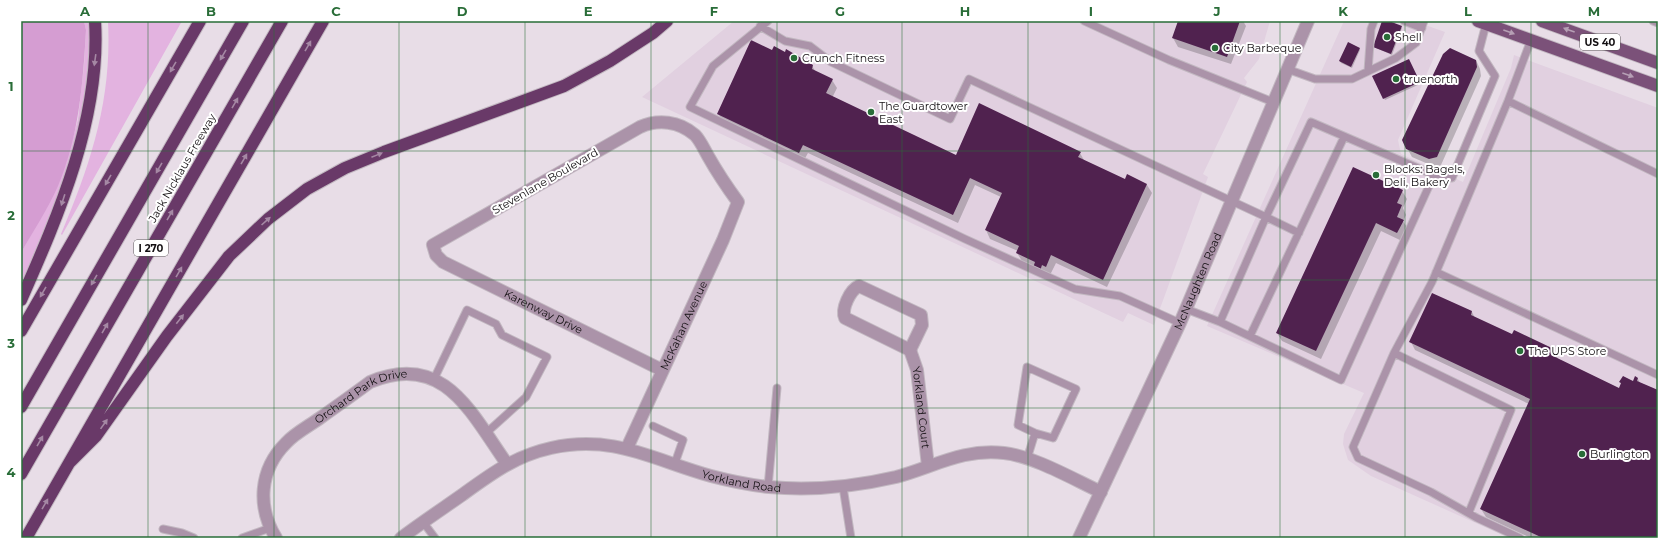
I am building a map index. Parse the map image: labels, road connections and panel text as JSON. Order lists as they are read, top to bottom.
{
  "streets": {
    "highway": ["Jack Nicklaus Freeway", "I 270"],
    "main road": ["US 40"],
    "street": [
      "Stevenlane Boulevard",
      "McNaughten Road",
      "Karenway Drive",
      "McKahan Avenue",
      "Orchard Park Drive",
      "Yorkland Court",
      "Yorkland Road"
    ]
  },
  "crossings": [
    ["Stevenlane Boulevard", "Karenway Drive"],
    ["Stevenlane Boulevard", "McKahan Avenue"],
    ["McNaughten Road", "Yorkland Road"],
    ["Karenway Drive", "McKahan Avenue"],
    ["McKahan Avenue", "Yorkland Road"],
    ["Orchard Park Drive", "Yorkland Road"],
    ["Yorkland Court", "Yorkland Road"]
  ],
  "places": [
    "Shell",
    "City Barbeque",
    "Crunch Fitness",
    "truenorth",
    "The Guardtower East",
    "Blocks: Bagels, Deli, Bakery",
    "The UPS Store",
    "Burlington"
  ],
  "grid": {
    "columns": [
      "A",
      "B",
      "C",
      "D",
      "E",
      "F",
      "G",
      "H",
      "I",
      "J",
      "K",
      "L",
      "M"
    ],
    "rows": [
      "1",
      "2",
      "3",
      "4"
    ]
  }
}
